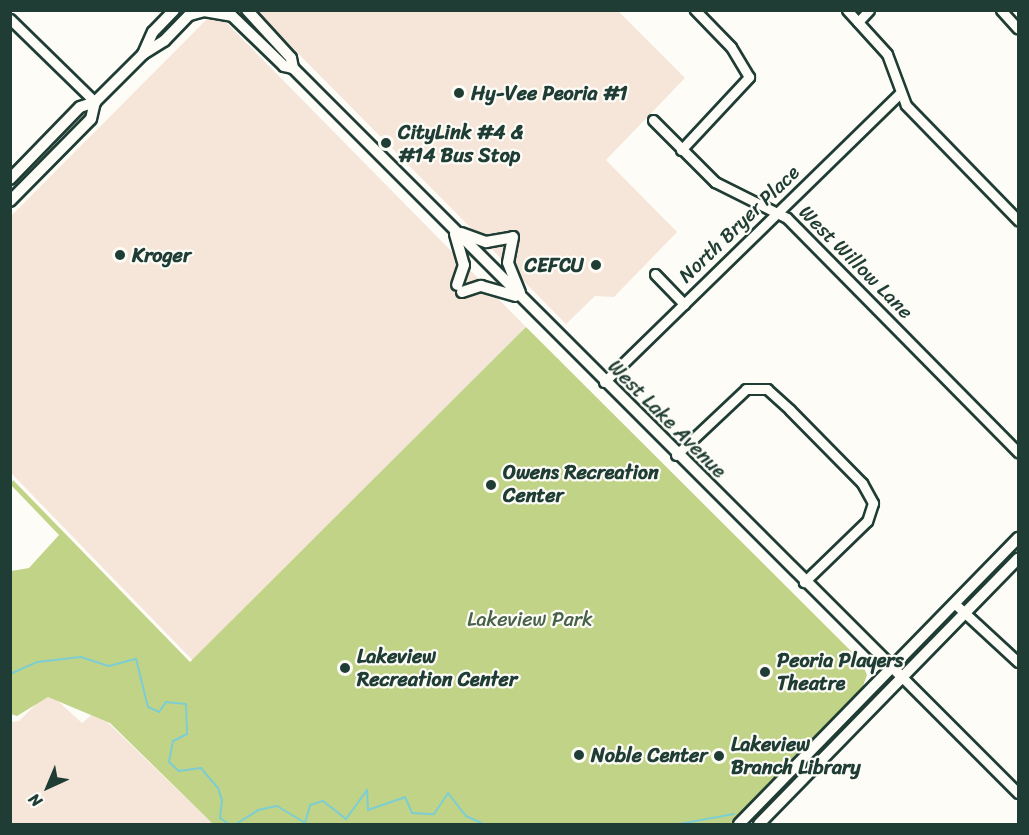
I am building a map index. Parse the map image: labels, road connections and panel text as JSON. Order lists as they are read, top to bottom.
{
  "streets": {
    "main road": ["West Lake Avenue"],
    "street": ["North Bryer Place", "West Willow Lane"]
  },
  "crossings": [
    ["North Bryer Place", "West Willow Lane"],
    ["North Bryer Place", "West Lake Avenue"]
  ],
  "parks": ["Lakeview Park"],
  "places": [
    "Hy-Vee Peoria #1",
    "CityLink #4 & #14 Bus Stop",
    "Kroger",
    "CEFCU",
    "Owens Recreation Center",
    "Lakeview Recreation Center",
    "Peoria Players Theatre",
    "Noble Center",
    "Lakeview Branch Library"
  ],
  "north": "bottom left"
}
